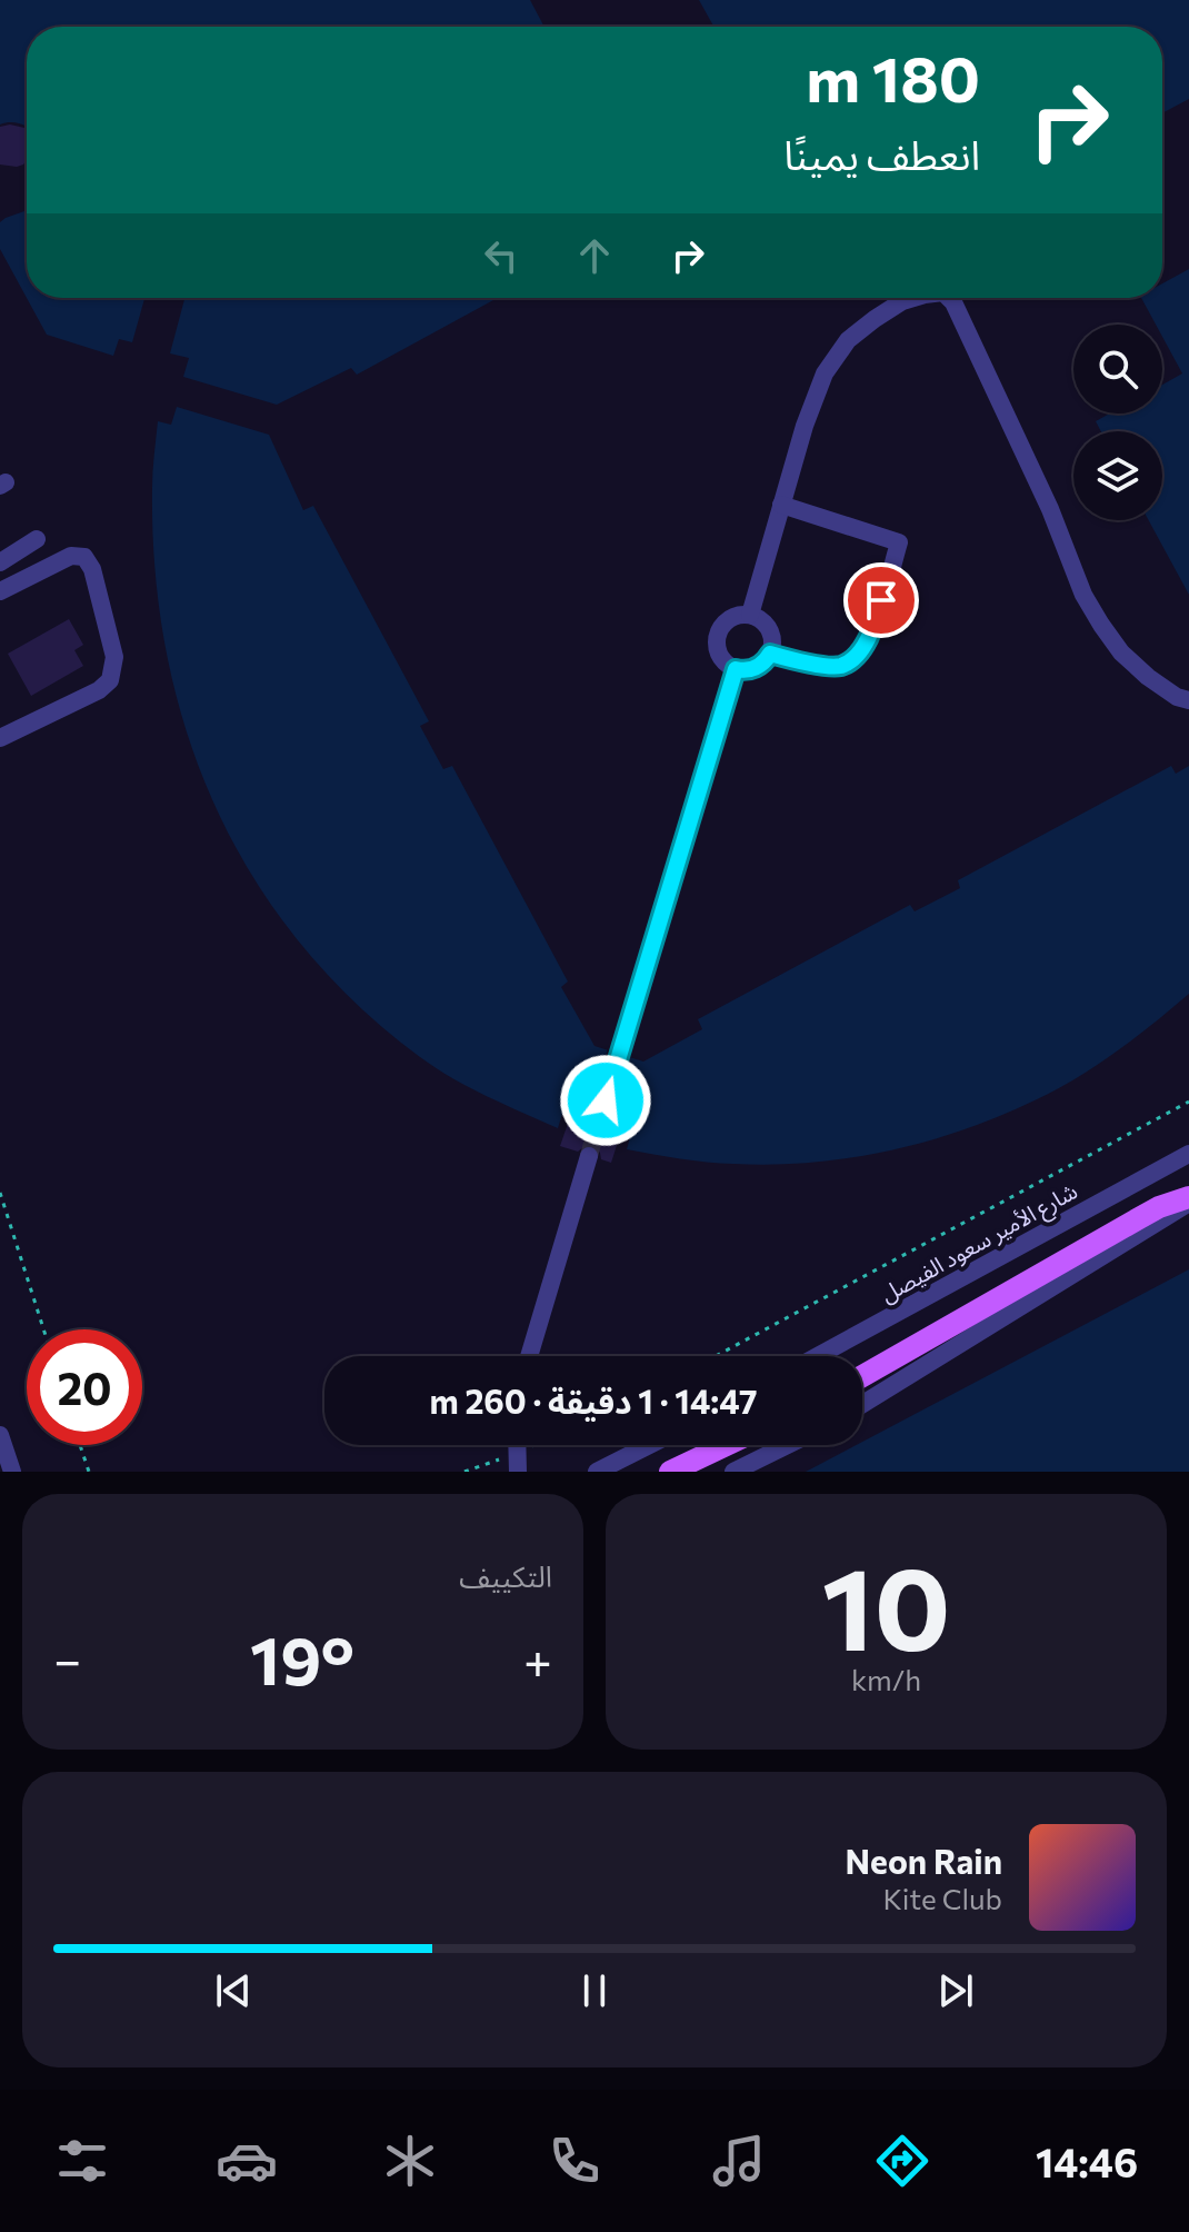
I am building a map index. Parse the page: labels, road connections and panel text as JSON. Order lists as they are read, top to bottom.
{
  "streets": {
    "street": ["شارع الأمير سعود الفيصل"]
  },
  "page": {
    "turn": ["180 m", "انعطف يمينًا"],
    "limit": "20",
    "trip": "14:47 · 1 دقيقة · 260 m",
    "tile": [
      ["10", "km/h"],
      "التكييف"
    ],
    "heat": ["−", "19°", "+"],
    "song": ["Neon Rain", "Kite Club"],
    "tabs": "14:46"
  }
}
